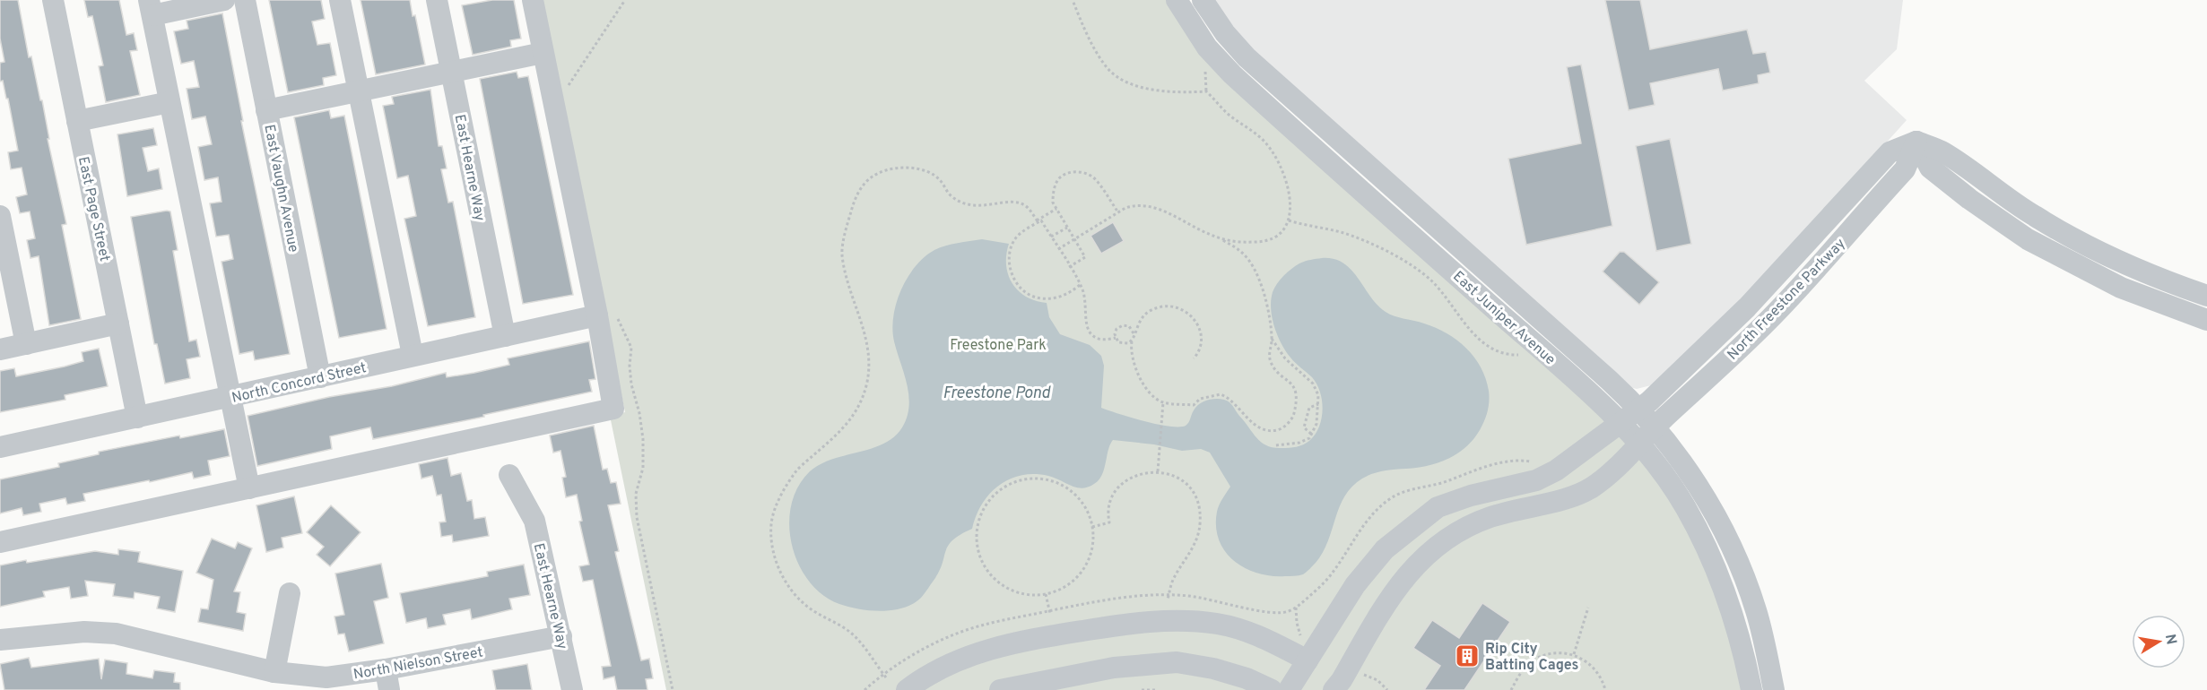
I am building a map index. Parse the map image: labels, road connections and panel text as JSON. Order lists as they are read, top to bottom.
{
  "streets": {
    "street": [
      "East Hearne Way",
      "East Vaughn Avenue",
      "East Page Street",
      "North Freestone Parkway",
      "East Juniper Avenue",
      "North Concord Street",
      "North Nielson Street"
    ]
  },
  "crossings": [
    ["East Hearne Way", "North Concord Street"],
    ["East Hearne Way", "North Nielson Street"],
    ["East Vaughn Avenue", "North Concord Street"],
    ["East Page Street", "North Concord Street"],
    ["North Freestone Parkway", "East Juniper Avenue"]
  ],
  "water": ["Freestone Pond"],
  "parks": ["Freestone Park"],
  "places": {
    "building": ["Rip City Batting Cages"]
  },
  "north": "right"
}
